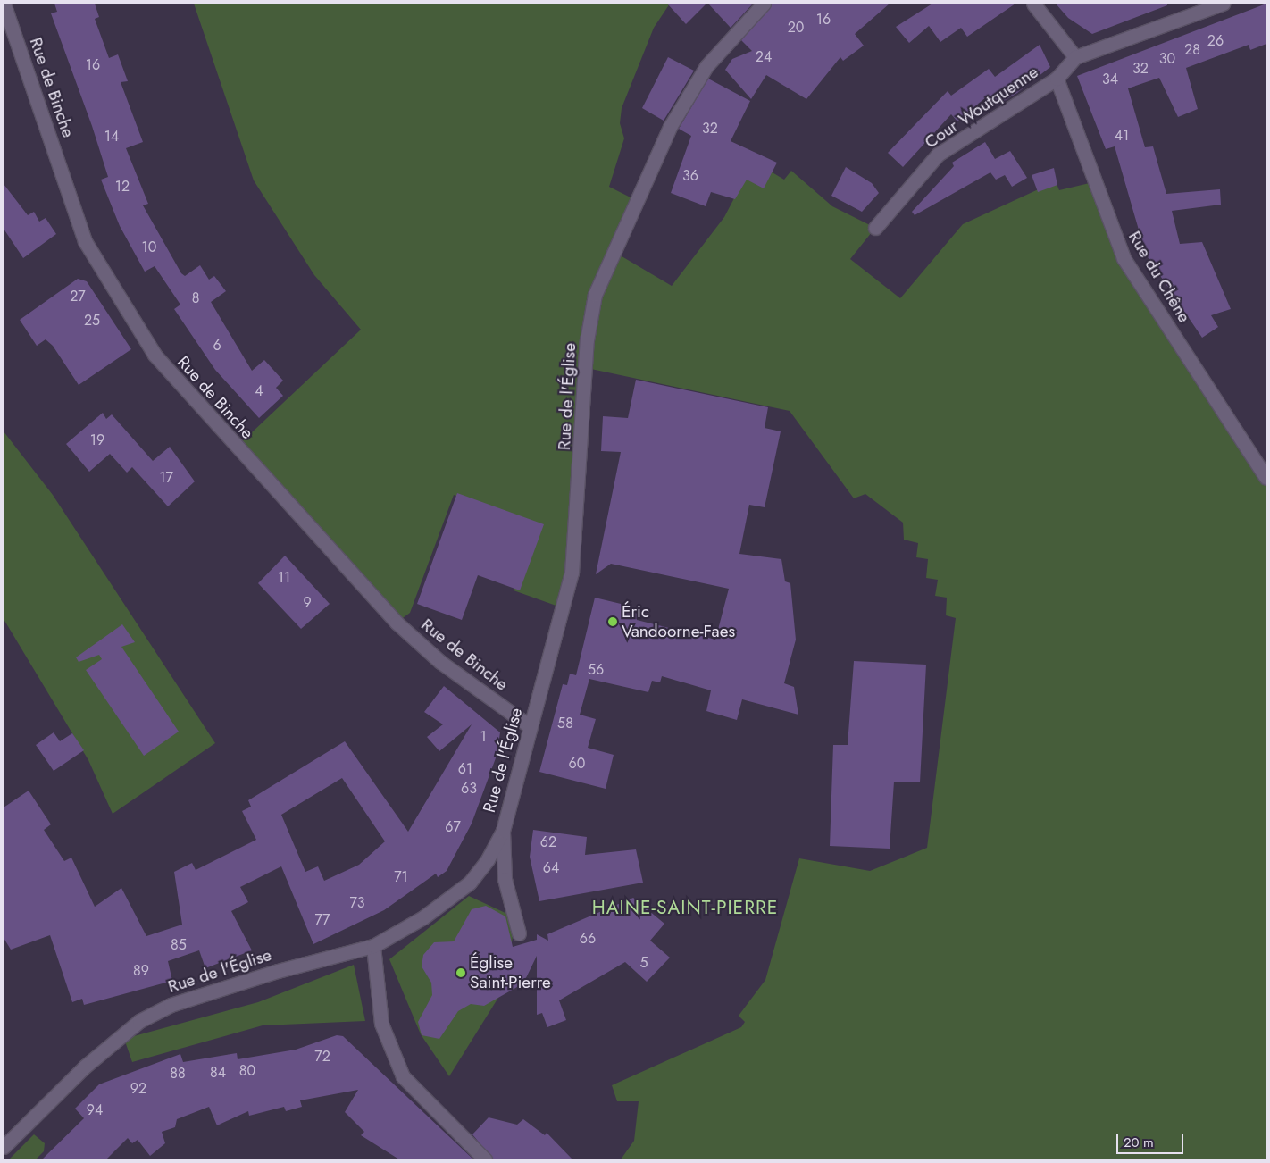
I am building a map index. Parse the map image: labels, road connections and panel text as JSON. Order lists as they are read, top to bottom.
{
  "streets": {
    "street": [
      "Rue de Binche",
      "Cour Woutquenne",
      "Rue du Chêne",
      "Rue de l'Église"
    ]
  },
  "crossings": [
    ["Rue de Binche", "Rue de l'Église"],
    ["Cour Woutquenne", "Rue du Chêne"]
  ],
  "districts": ["HAINE-SAINT-PIERRE"],
  "places": ["Éric Vandoorne-Faes", "Église Saint-Pierre"],
  "house_numbers": [
    "16",
    "20",
    "26",
    "28",
    "24",
    "30",
    "16",
    "32",
    "34",
    "32",
    "41",
    "14",
    "36",
    "12",
    "10",
    "27",
    "8",
    "25",
    "6",
    "4",
    "19",
    "17",
    "11",
    "9",
    "56",
    "58",
    "1",
    "60",
    "61",
    "63",
    "67",
    "62",
    "64",
    "71",
    "73",
    "77",
    "66",
    "85",
    "5",
    "89",
    "72",
    "80",
    "84",
    "88",
    "92",
    "94"
  ],
  "scale_bar": "20 m"
}
